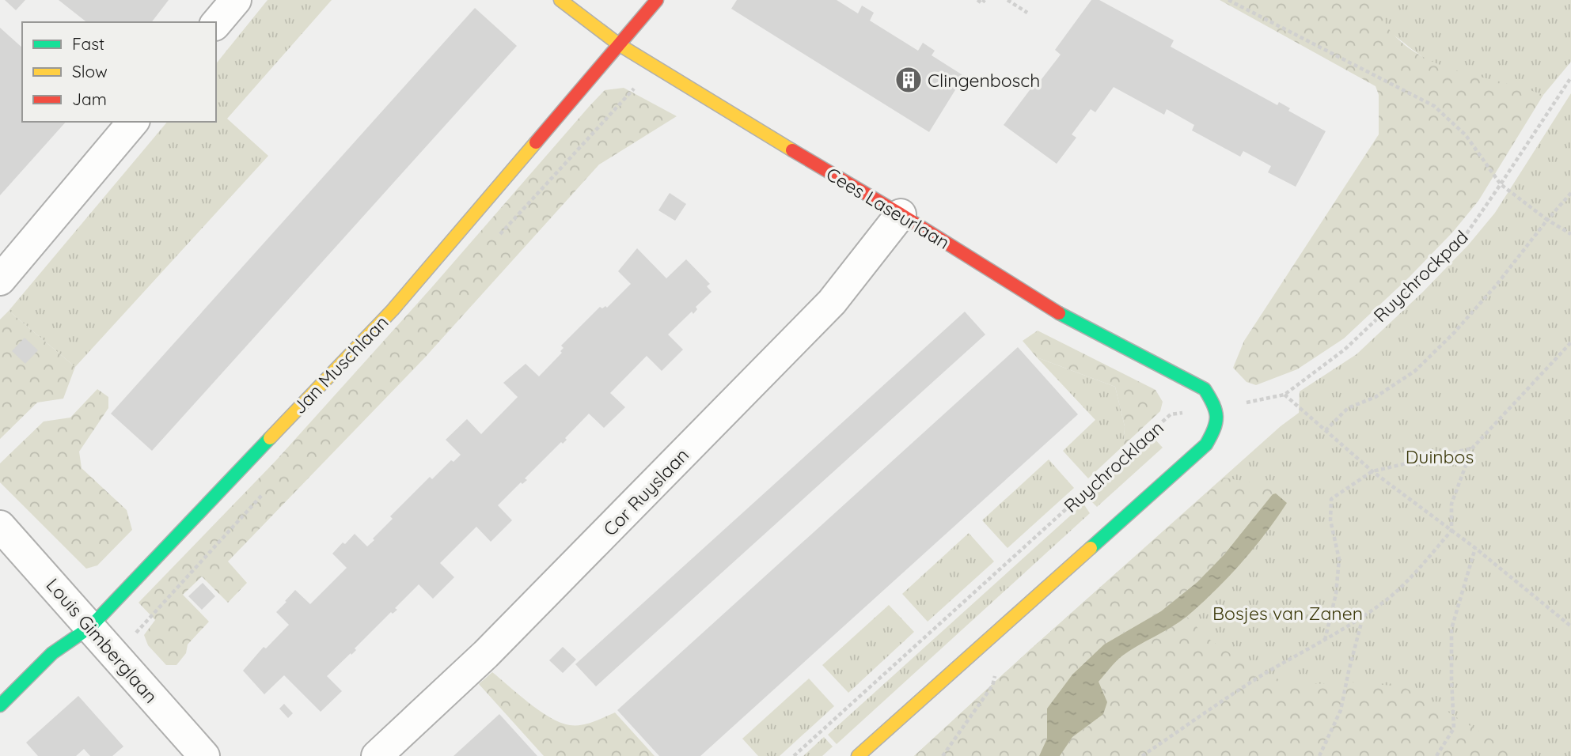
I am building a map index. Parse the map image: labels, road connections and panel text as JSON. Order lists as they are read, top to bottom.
{
  "streets": {
    "street": [
      "Cees Laseurlaan",
      "Jan Muschlaan",
      "Cor Ruyslaan",
      "Louis Gimberglaan"
    ],
    "path": ["Ruychrockpad", "Ruychrocklaan"]
  },
  "crossings": [
    ["Cees Laseurlaan", "Ruychrockpad"],
    ["Cees Laseurlaan", "Jan Muschlaan"],
    ["Cees Laseurlaan", "Ruychrocklaan"],
    ["Cees Laseurlaan", "Cor Ruyslaan"],
    ["Ruychrockpad", "Ruychrocklaan"],
    ["Jan Muschlaan", "Louis Gimberglaan"]
  ],
  "parks": ["Duinbos", "Bosjes van Zanen"],
  "places": {
    "building": ["Clingenbosch"]
  },
  "legend": ["Fast", "Slow", "Jam"]
}
